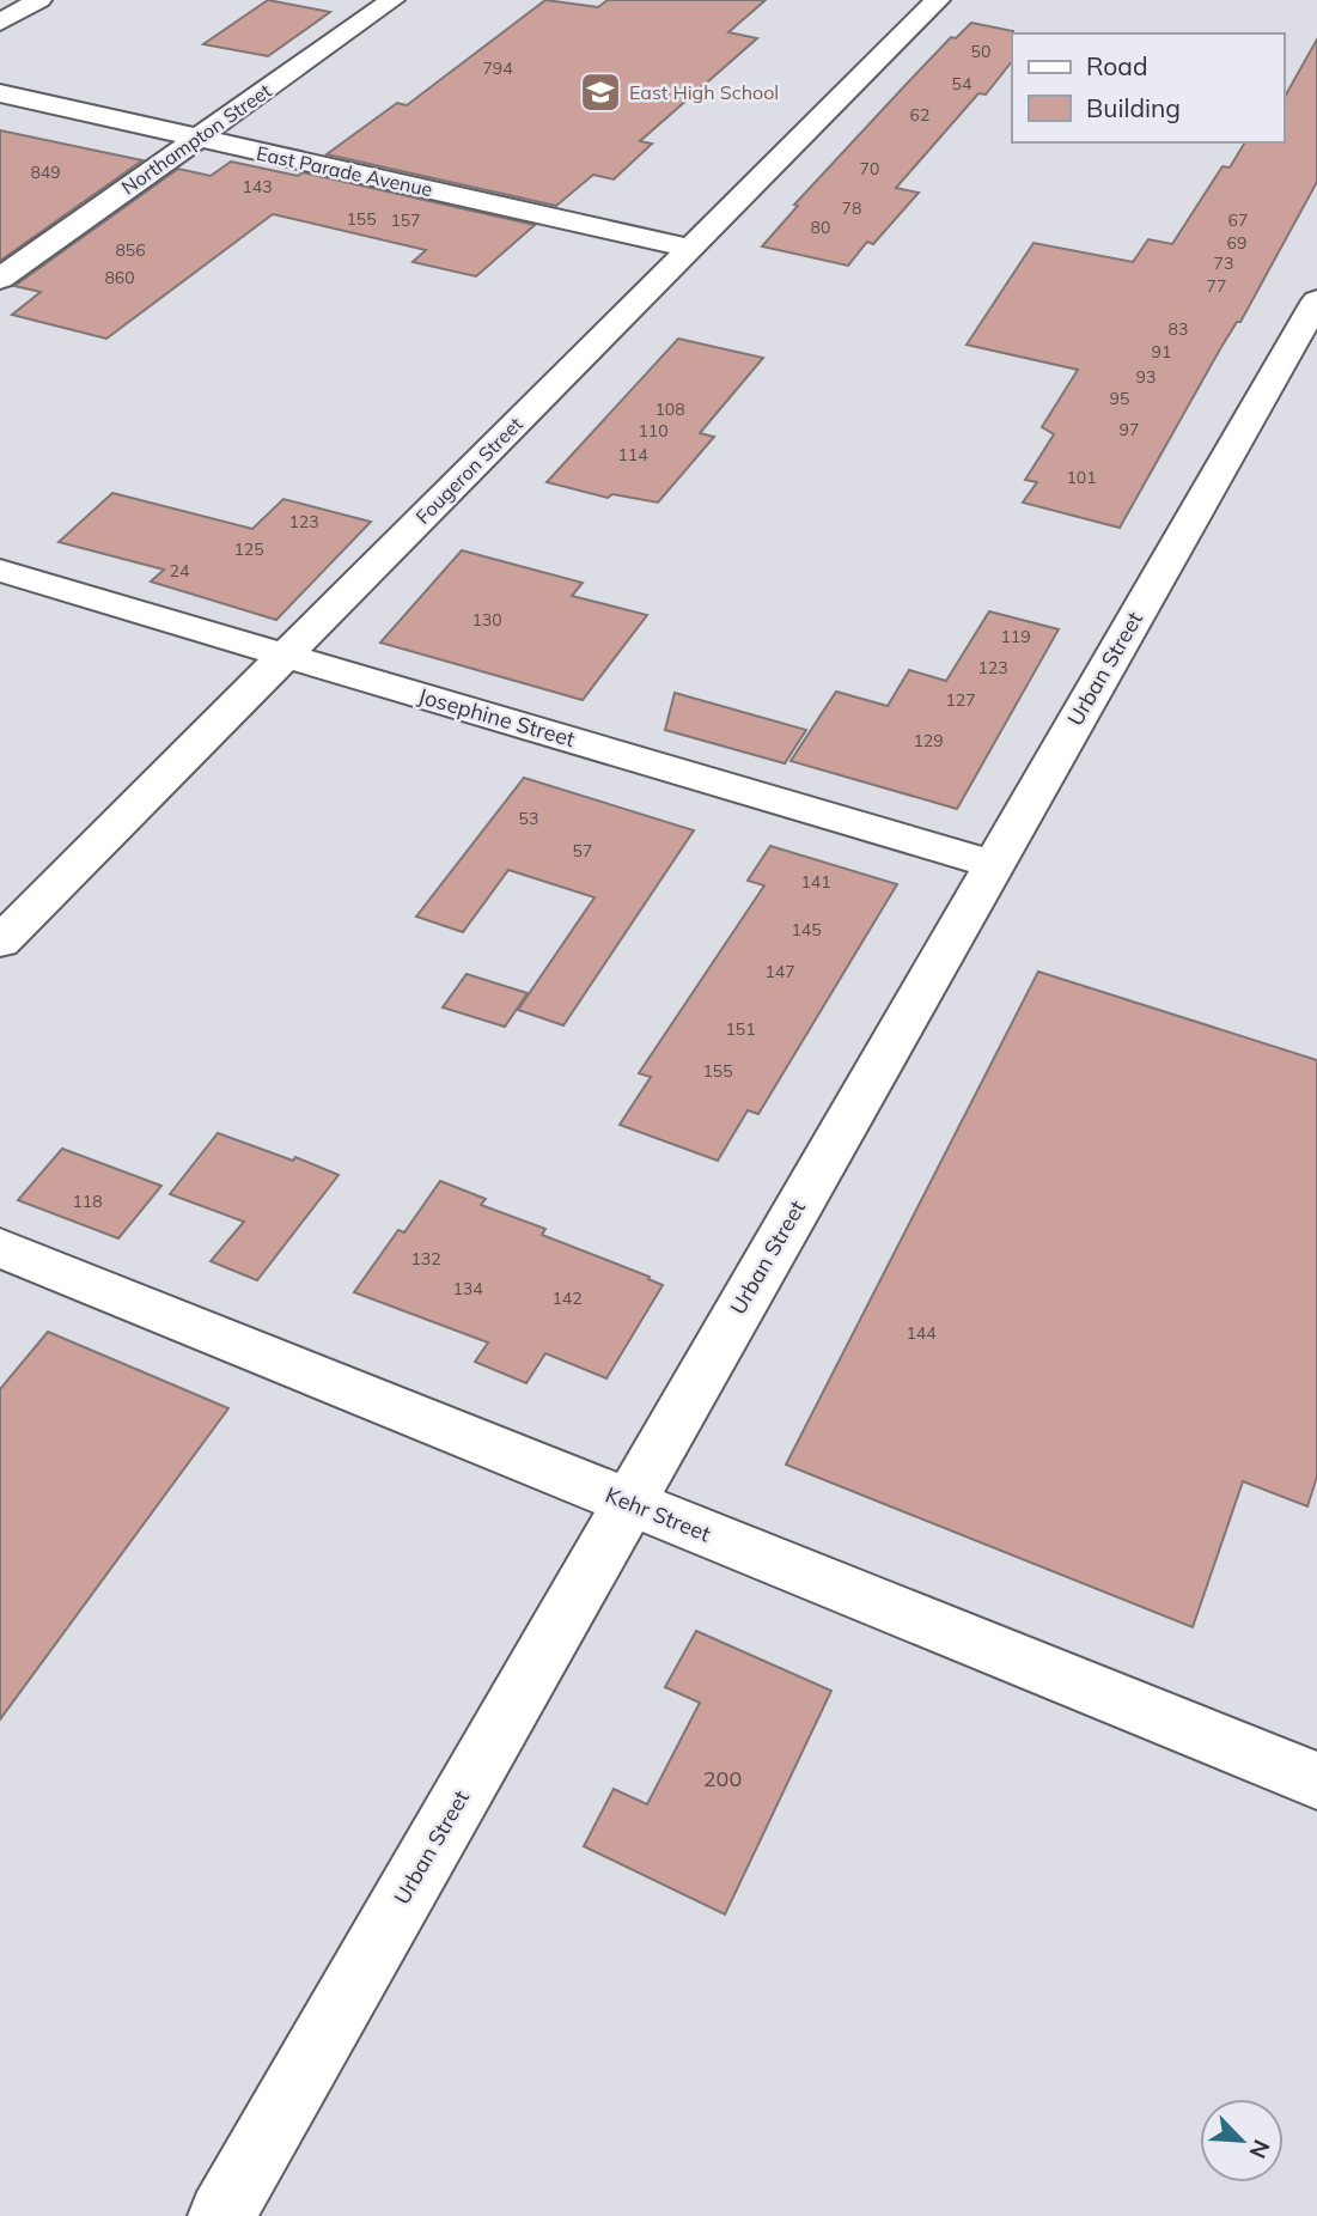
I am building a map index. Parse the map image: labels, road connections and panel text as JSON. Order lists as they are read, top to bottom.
{
  "streets": {
    "street": [
      "Northampton Street",
      "East Parade Avenue",
      "Fougeron Street",
      "Urban Street",
      "Josephine Street",
      "Kehr Street"
    ]
  },
  "crossings": [
    ["Northampton Street", "East Parade Avenue"],
    ["East Parade Avenue", "Fougeron Street"],
    ["Fougeron Street", "Josephine Street"],
    ["Urban Street", "Josephine Street"],
    ["Urban Street", "Kehr Street"]
  ],
  "places": {
    "school or university": ["East High School"]
  },
  "house_numbers": [
    "50",
    "794",
    "54",
    "62",
    "70",
    "849",
    "143",
    "78",
    "155",
    "157",
    "67",
    "80",
    "69",
    "856",
    "73",
    "860",
    "77",
    "83",
    "91",
    "93",
    "95",
    "108",
    "97",
    "110",
    "114",
    "101",
    "123",
    "125",
    "24",
    "130",
    "119",
    "123",
    "127",
    "129",
    "53",
    "57",
    "141",
    "145",
    "147",
    "151",
    "155",
    "118",
    "132",
    "134",
    "142",
    "144",
    "200"
  ],
  "legend": ["Road", "Building"],
  "north": "bottom right"
}
